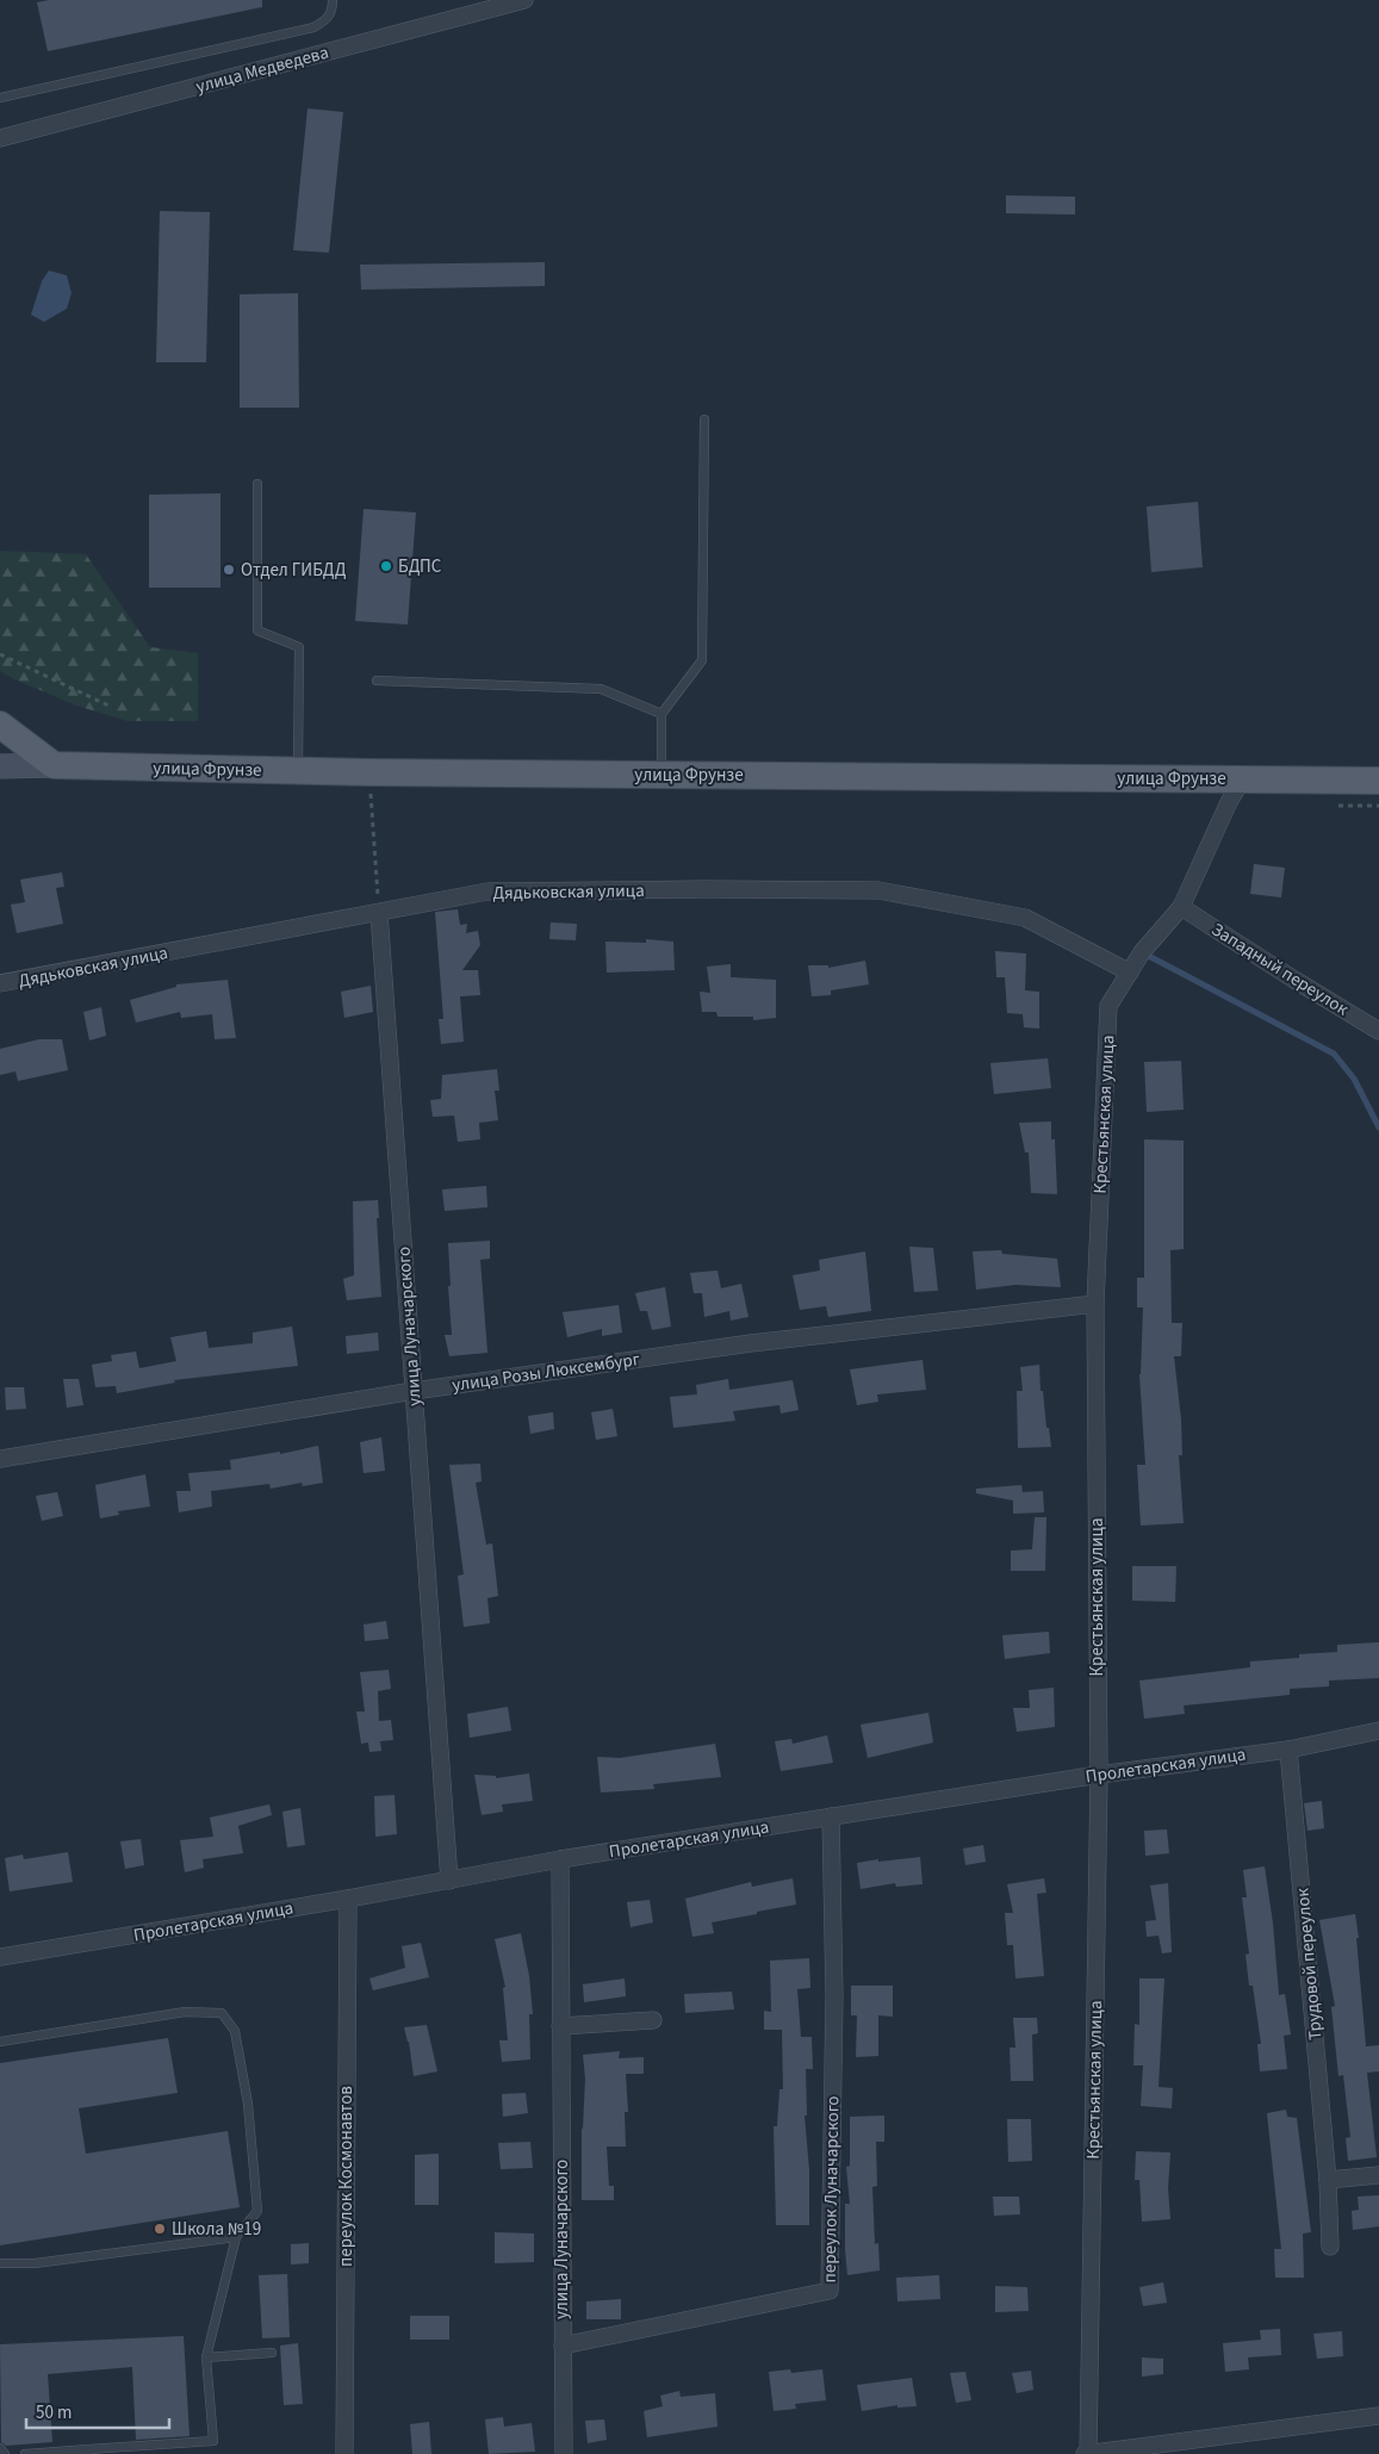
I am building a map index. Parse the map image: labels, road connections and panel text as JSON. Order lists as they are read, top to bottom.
{
  "streets": {
    "main road": ["улица Фрунзе"],
    "street": [
      "улица Медведева",
      "Дядьковская улица",
      "Западный переулок",
      "Крестьянская улица",
      "улица Луначарского",
      "улица Розы Люксембург",
      "Пролетарская улица",
      "Трудовой переулок",
      "переулок Космонавтов",
      "переулок Луначарского"
    ]
  },
  "crossings": [
    ["улица Фрунзе", "Крестьянская улица"],
    ["Дядьковская улица", "Крестьянская улица"],
    ["Дядьковская улица", "улица Луначарского"],
    ["Западный переулок", "Крестьянская улица"],
    ["Крестьянская улица", "улица Розы Люксембург"],
    ["Крестьянская улица", "Пролетарская улица"],
    ["улица Луначарского", "улица Розы Люксембург"],
    ["улица Луначарского", "Пролетарская улица"],
    ["улица Луначарского", "переулок Луначарского"],
    ["Пролетарская улица", "Трудовой переулок"],
    ["Пролетарская улица", "переулок Космонавтов"],
    ["Пролетарская улица", "переулок Луначарского"]
  ],
  "places": ["БДПС", "Отдел ГИБДД", "Школа №19"],
  "scale_bar": "50 m"
}
